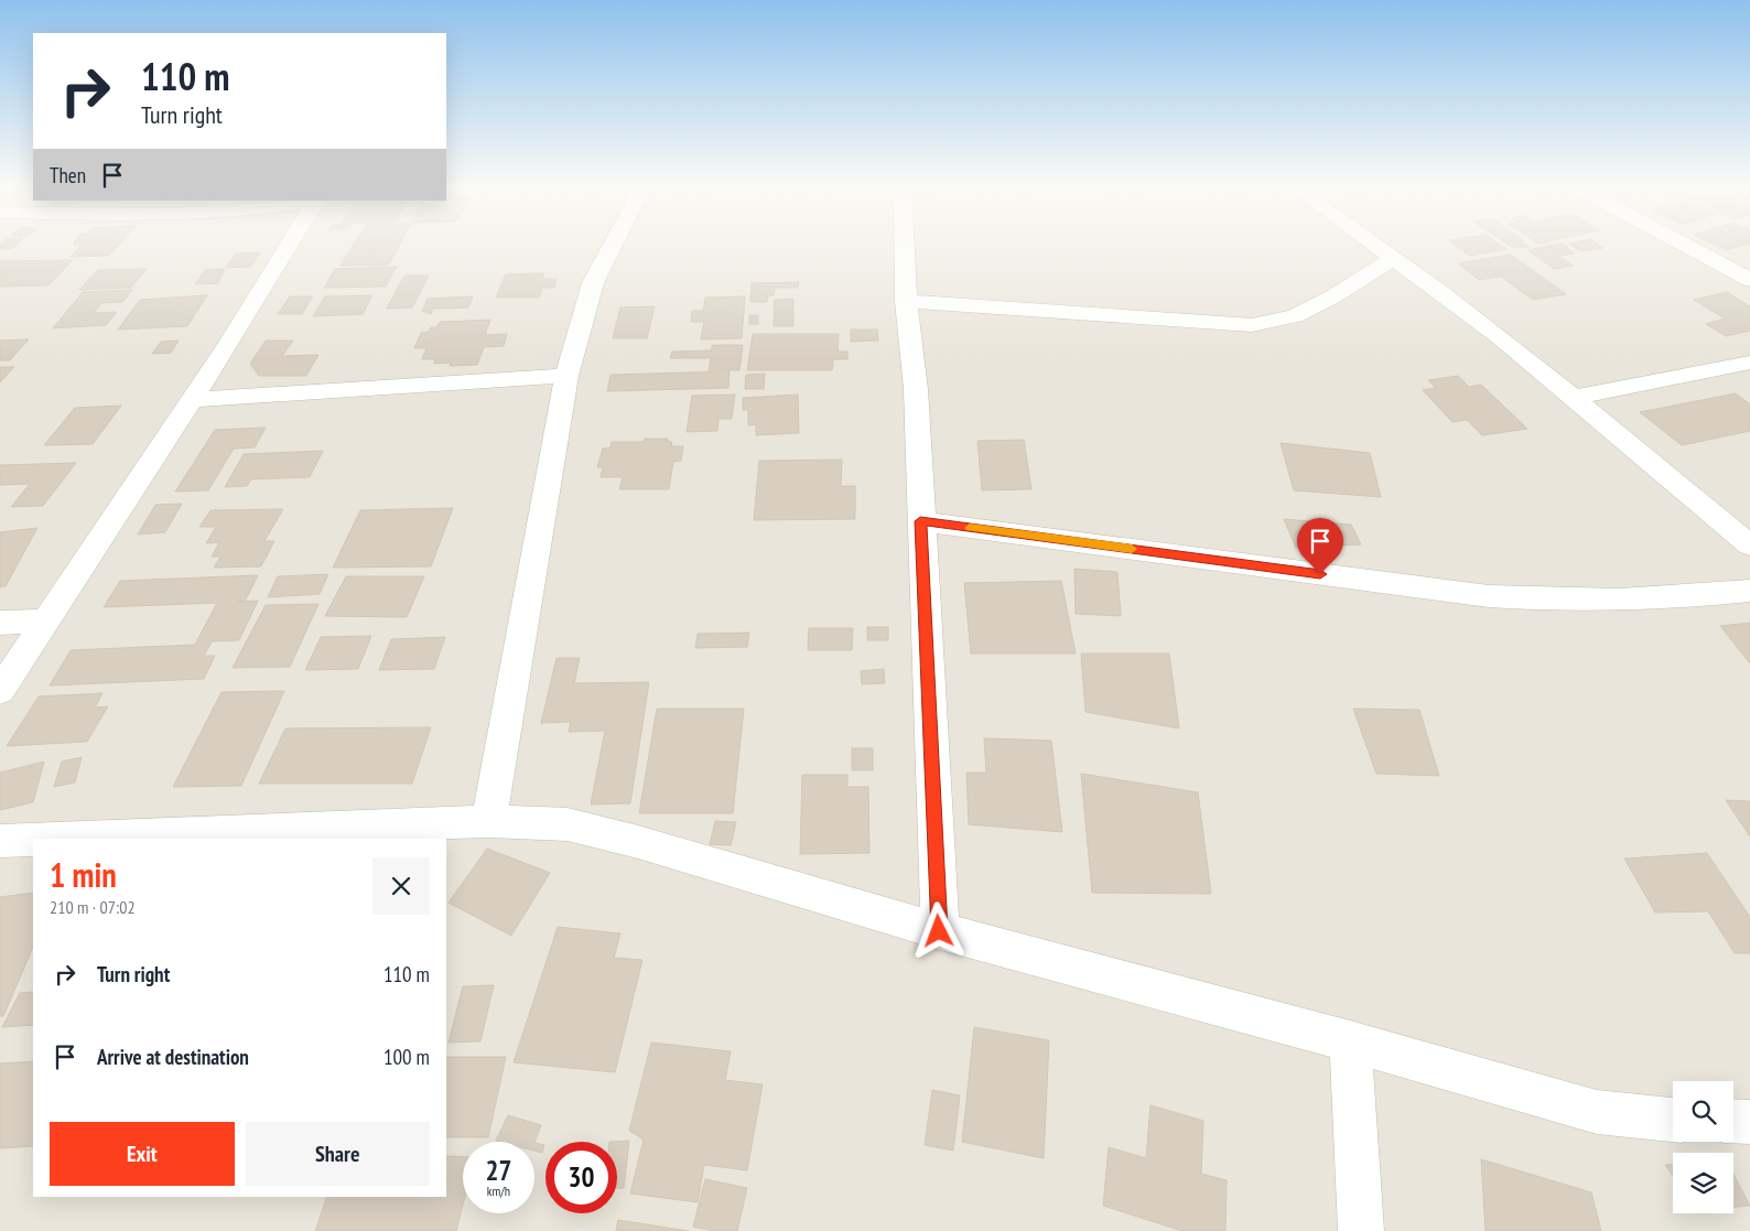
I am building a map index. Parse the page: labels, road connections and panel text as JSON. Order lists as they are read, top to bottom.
{
  "page": {
    "turn": ["110 m", "Turn right"],
    "then": "Then",
    "heading": ["1 min", "210 m · 07:02"],
    "list": [
      {
        "name": "Turn right",
        "value": "110 m"
      },
      {
        "name": "Arrive at destination",
        "value": "100 m"
      }
    ],
    "buttons": ["Exit", "Share"],
    "speed": "27 km/h",
    "limit": "30"
  }
}
